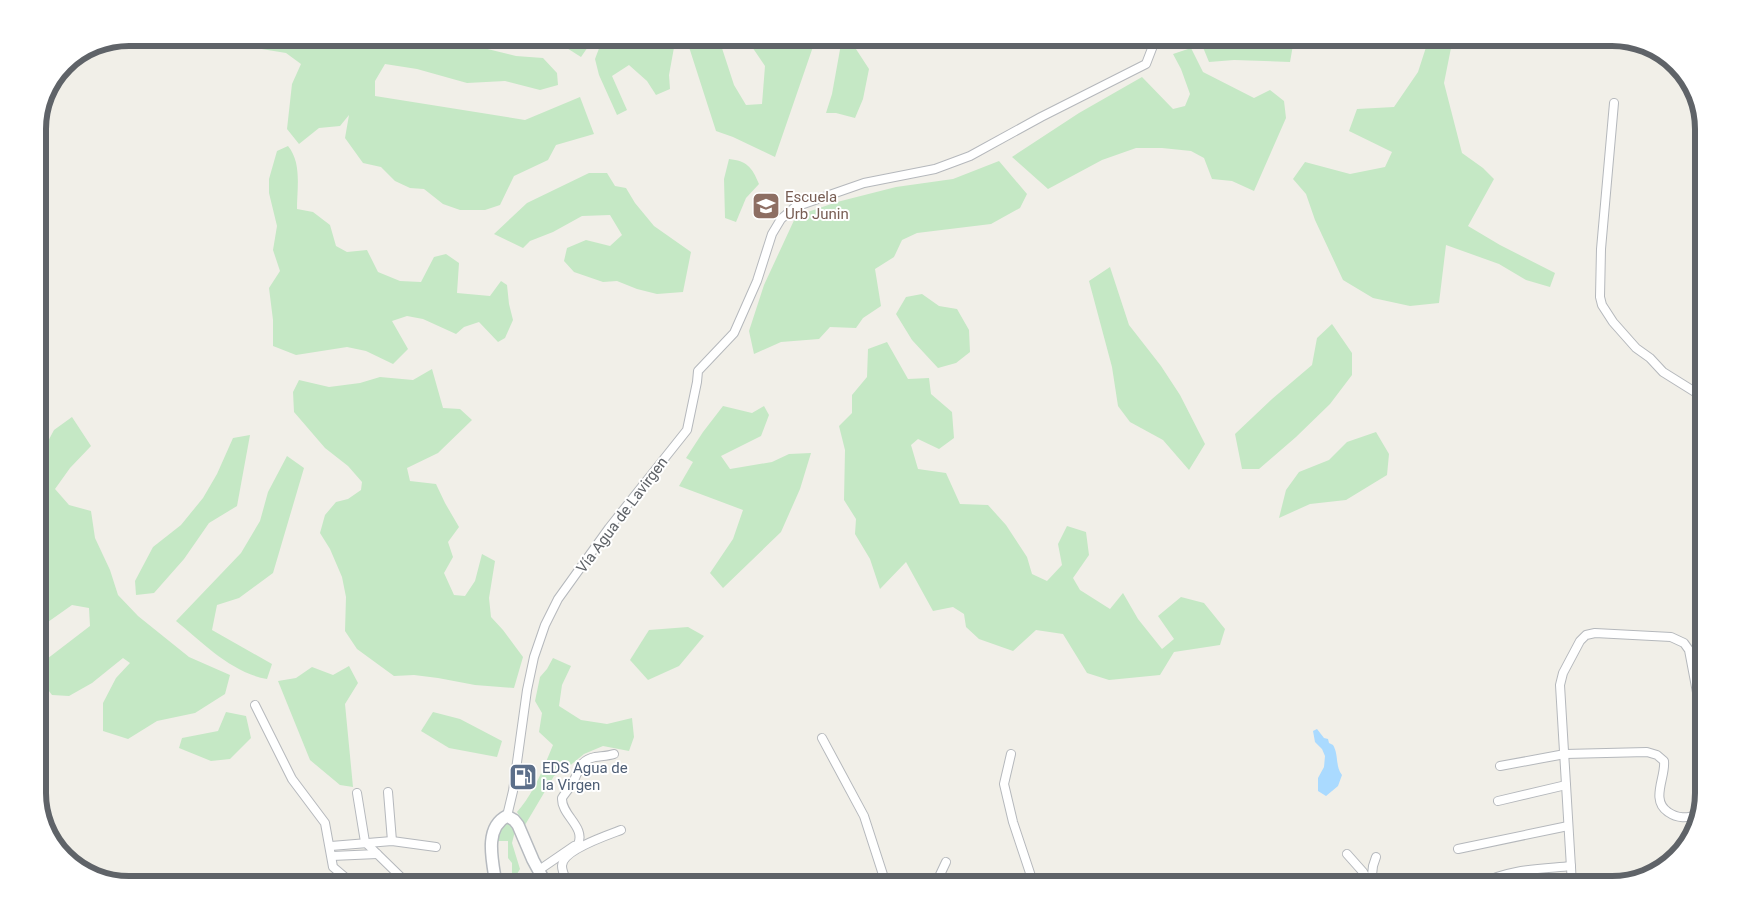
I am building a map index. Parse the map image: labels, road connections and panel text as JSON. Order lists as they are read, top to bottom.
{
  "streets": {
    "street": ["Vía Agua de Lavirgen"]
  },
  "places": {
    "school or university": ["Escuela Urb Junin"],
    "fuel station": ["EDS Agua de la Virgen"]
  }
}
